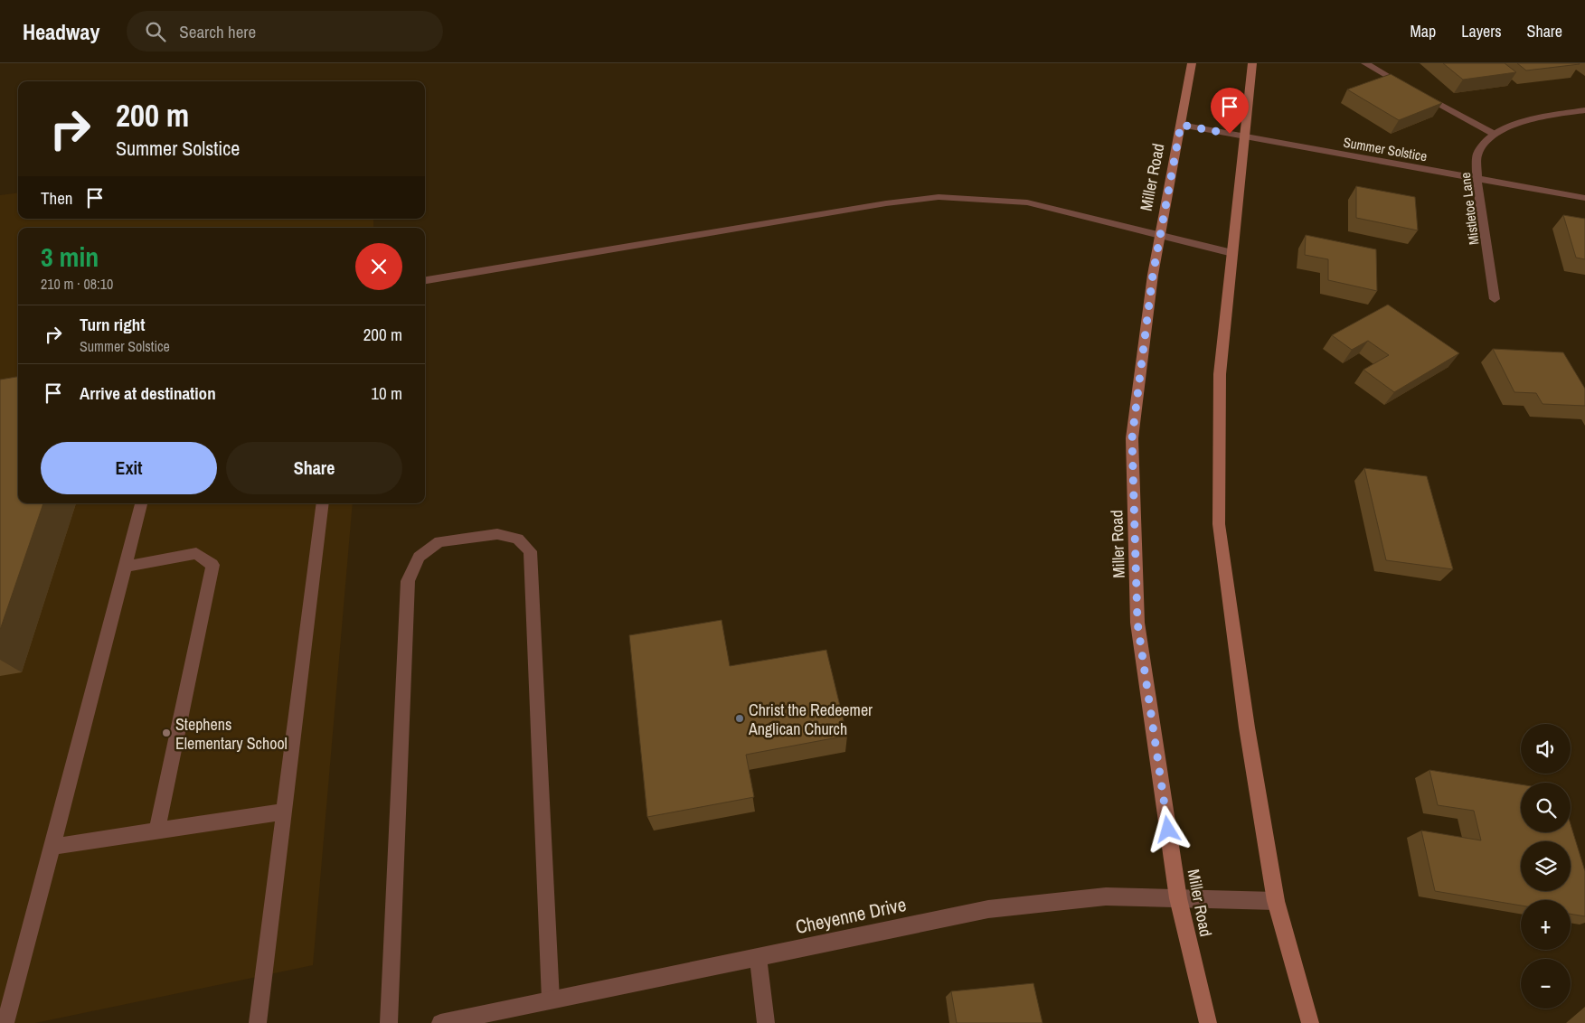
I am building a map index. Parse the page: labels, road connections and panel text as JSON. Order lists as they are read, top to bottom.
{
  "streets": {
    "main road": ["Miller Road"],
    "street": ["Summer Solstice", "Mistletoe Lane", "Cheyenne Drive"]
  },
  "crossings": [
    ["Summer Solstice", "Miller Road"],
    ["Summer Solstice", "Mistletoe Lane"],
    ["Miller Road", "Cheyenne Drive"]
  ],
  "places": ["Christ the Redeemer Anglican Church", "Stephens Elementary School"],
  "page": {
    "header": "Headway",
    "search": "Search here",
    "nav": ["Map", "Layers", "Share"],
    "turn": ["200 m", "Summer Solstice"],
    "then": "Then",
    "heading": ["3 min", "210 m · 08:10"],
    "list": [
      {
        "name": "Turn right",
        "note": "Summer Solstice",
        "value": "200 m"
      },
      {
        "name": "Arrive at destination",
        "value": "10 m"
      }
    ],
    "buttons": ["Exit", "Share"],
    "map_buttons": ["+", "−"]
  }
}
